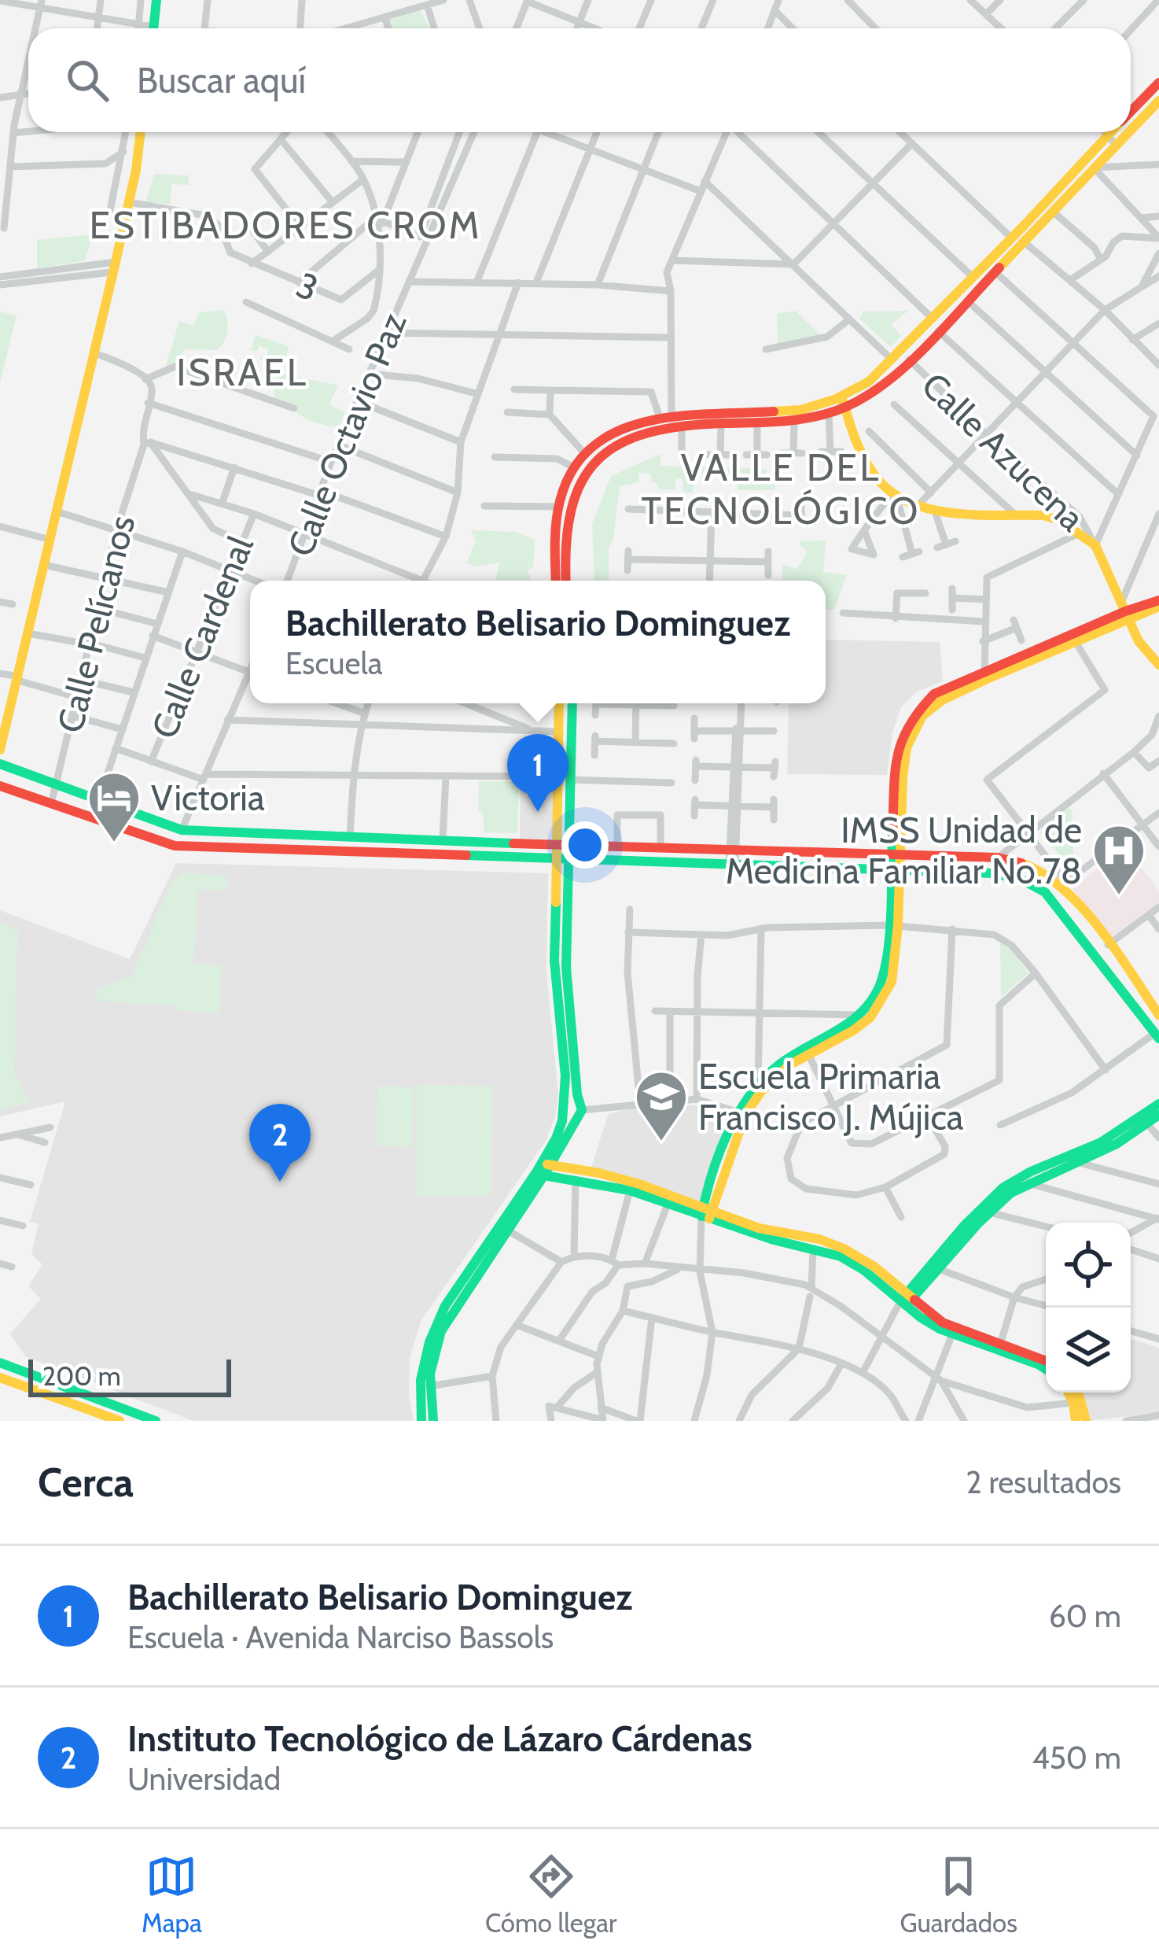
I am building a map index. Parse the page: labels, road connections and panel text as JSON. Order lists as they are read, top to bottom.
{
  "streets": {
    "street": [
      "3",
      "Calle Octavio Paz",
      "Calle Azucena",
      "Calle Pelícanos",
      "Calle Cardenal"
    ]
  },
  "districts": ["ESTIBADORES CROM", "ISRAEL", "VALLE DEL TECNOLÓGICO"],
  "places": {
    "hotel": ["Victoria"],
    "hospital": ["IMSS Unidad de Medicina Familiar No.78"],
    "school or university": ["Escuela Primaria Francisco J. Mújica"]
  },
  "scale_bar": "200 m",
  "page": {
    "search": "Buscar aquí",
    "popup": ["Bachillerato Belisario Dominguez", "Escuela"],
    "pins": ["1", "2"],
    "scale": "200 m",
    "heading": ["Cerca", "2 resultados"],
    "list": [
      {
        "mark": "1",
        "name": "Bachillerato Belisario Dominguez",
        "note": "Escuela · Avenida Narciso Bassols",
        "value": "60 m"
      },
      {
        "mark": "2",
        "name": "Instituto Tecnológico de Lázaro Cárdenas",
        "note": "Universidad",
        "value": "450 m"
      }
    ],
    "nav": ["Mapa", "Cómo llegar", "Guardados"]
  }
}
